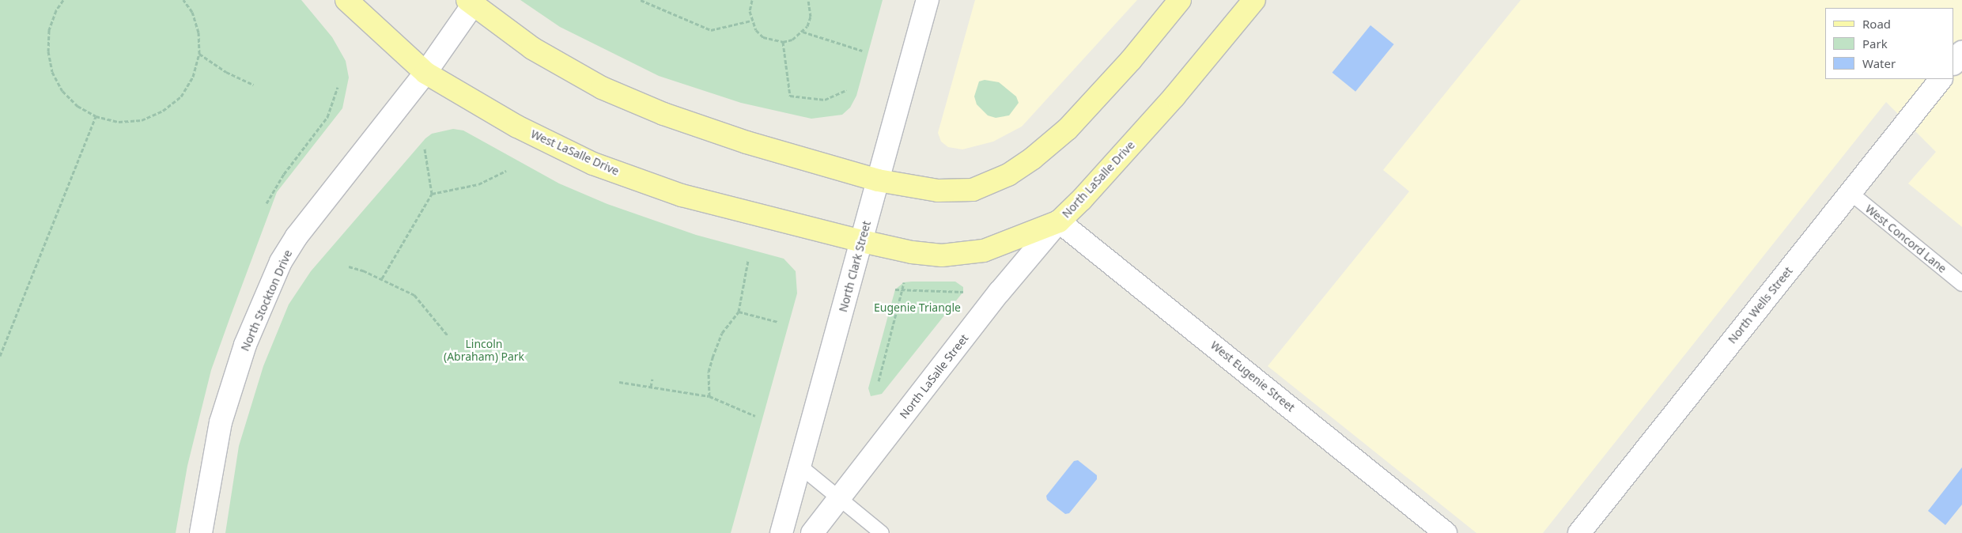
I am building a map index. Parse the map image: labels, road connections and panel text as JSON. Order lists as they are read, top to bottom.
{
  "streets": {
    "main road": ["West LaSalle Drive", "North LaSalle Drive"],
    "street": [
      "North Clark Street",
      "North Stockton Drive",
      "North Wells Street",
      "North LaSalle Street",
      "West Eugenie Street"
    ],
    "lane": ["West Concord Lane"]
  },
  "crossings": [
    ["West LaSalle Drive", "North LaSalle Drive"],
    ["West LaSalle Drive", "North Clark Street"],
    ["West LaSalle Drive", "North Stockton Drive"],
    ["North LaSalle Drive", "North Clark Street"],
    ["North LaSalle Drive", "North LaSalle Street"],
    ["North LaSalle Drive", "West Eugenie Street"],
    ["West Concord Lane", "North Wells Street"],
    ["North LaSalle Street", "West Eugenie Street"]
  ],
  "parks": ["Eugenie Triangle", "Lincoln (Abraham) Park"],
  "legend": ["Road", "Park", "Water"]
}
